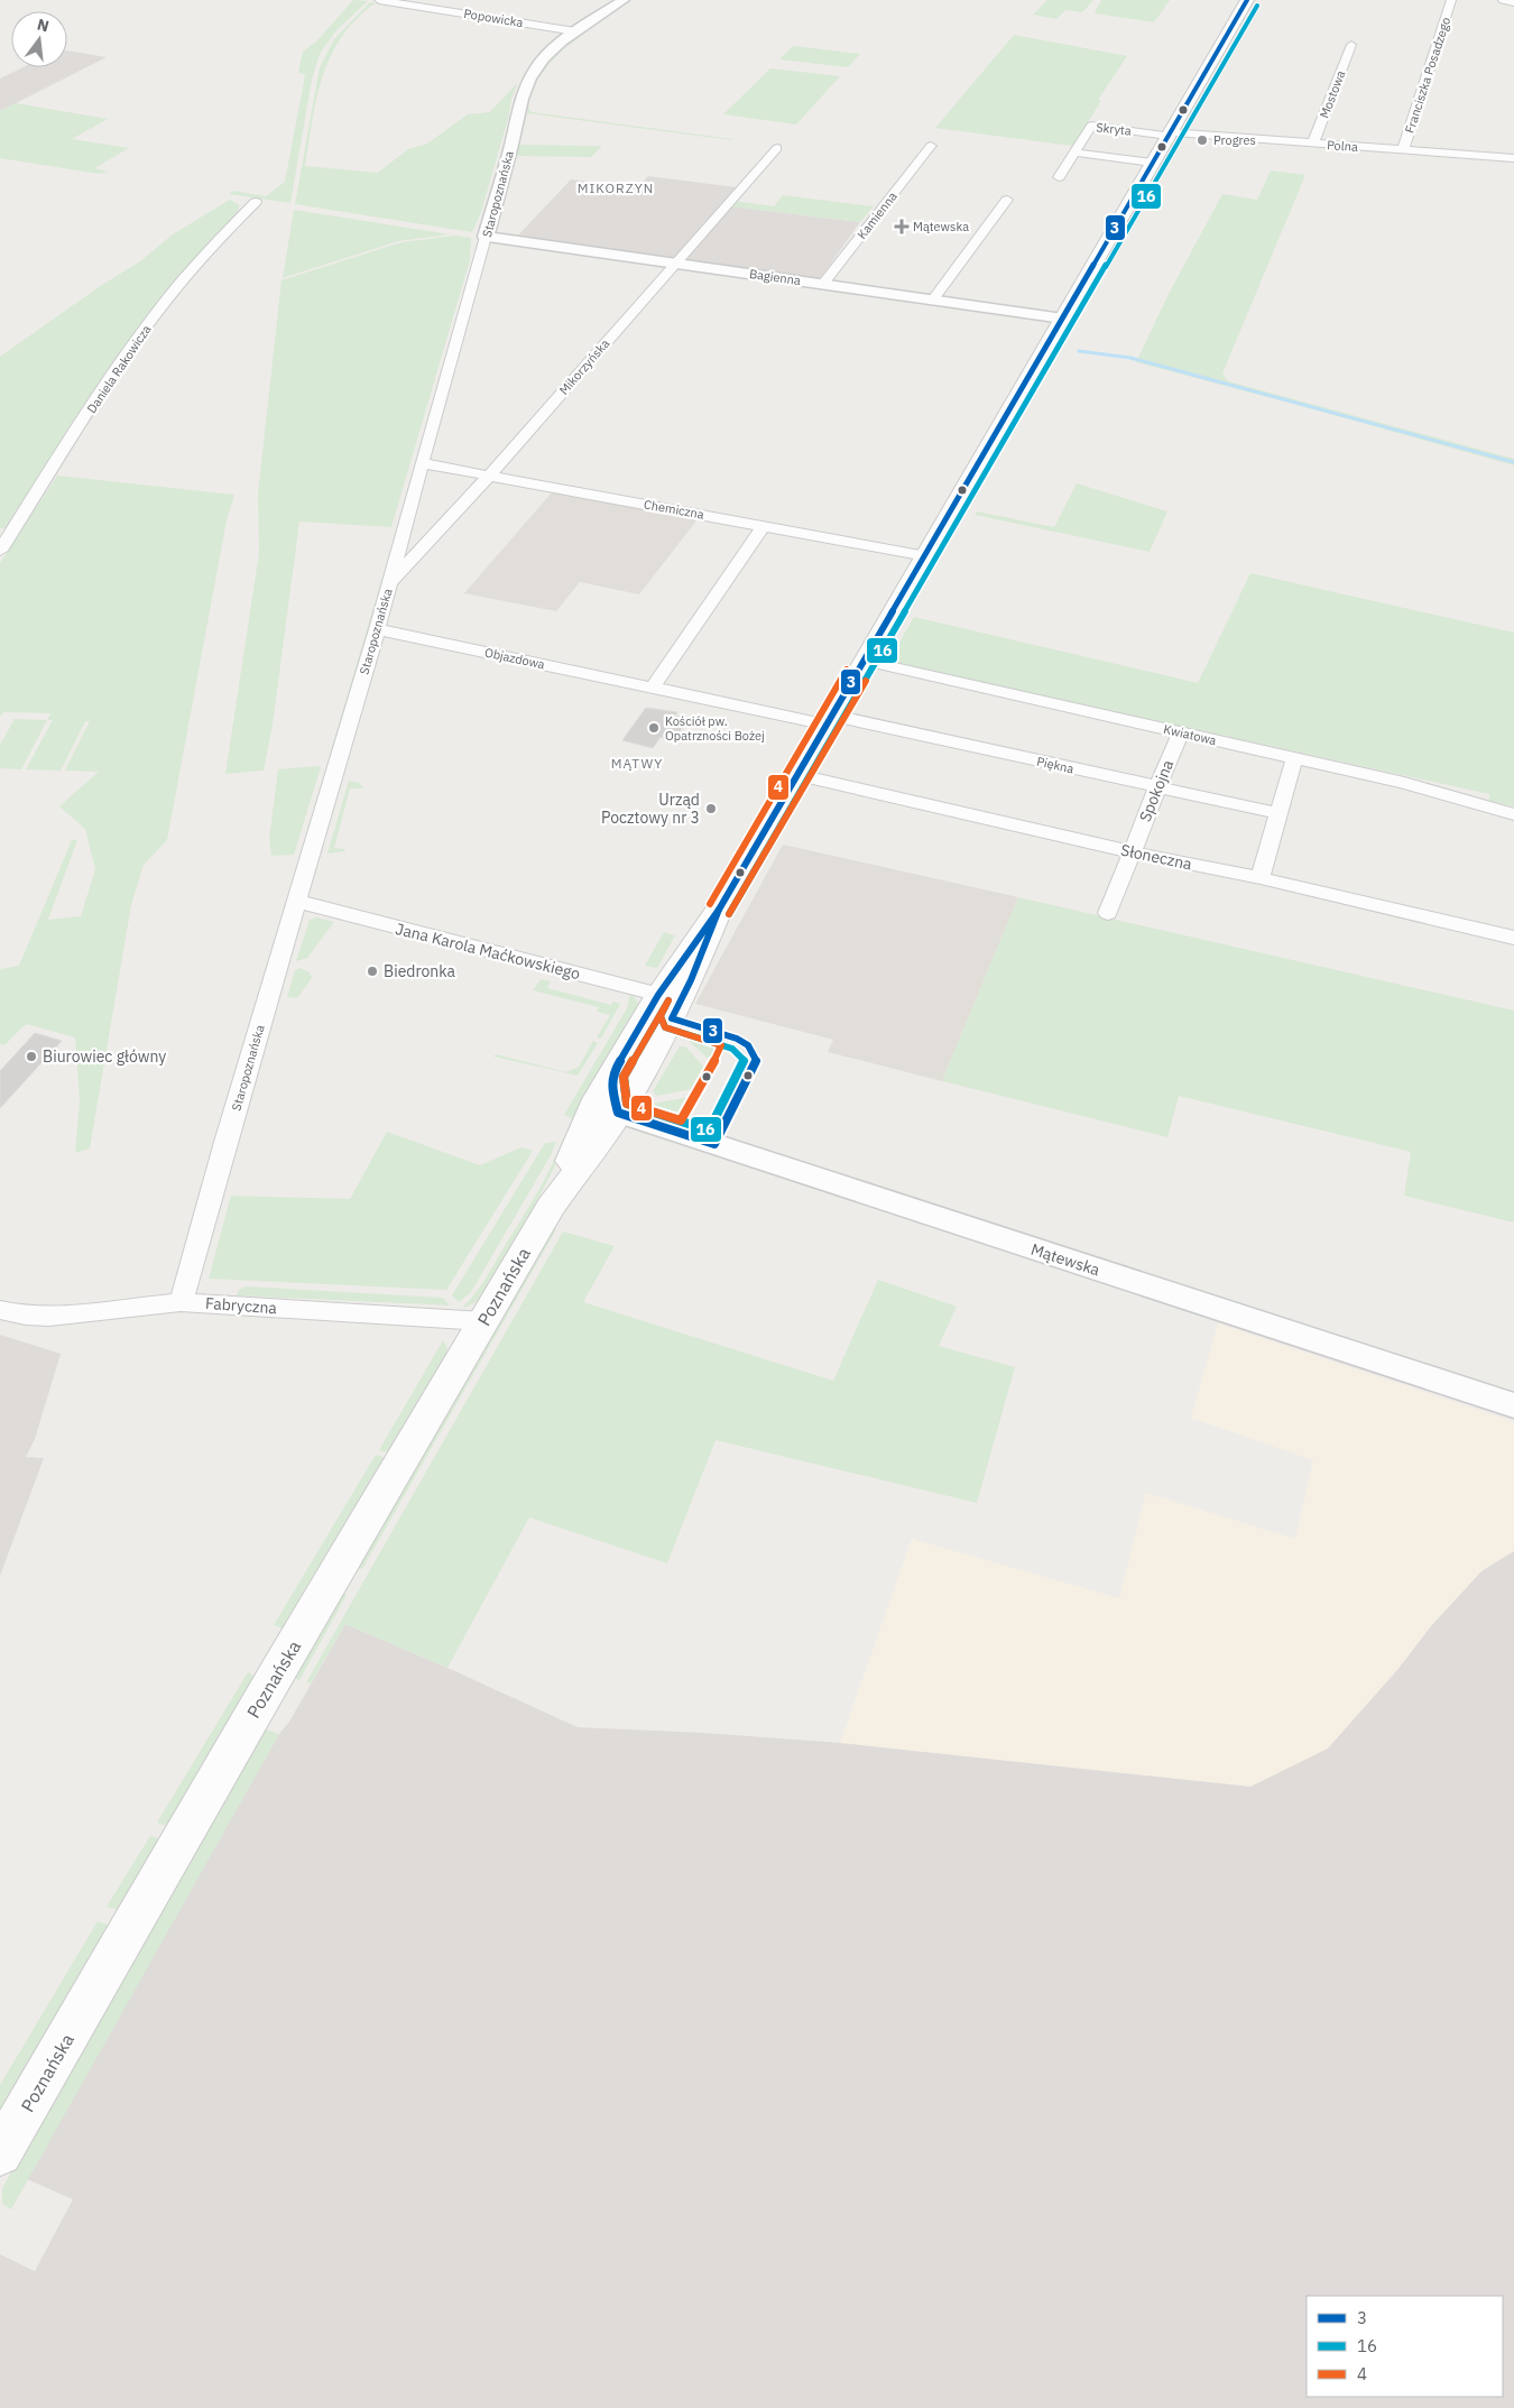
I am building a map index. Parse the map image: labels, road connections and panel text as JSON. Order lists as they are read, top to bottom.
{
  "streets": {
    "main road": ["Poznańska"],
    "street": [
      "Popowicka",
      "Franciszka Posadzego",
      "Mostowa",
      "Skryta",
      "Polna",
      "Staropoznańska",
      "Kamienna",
      "Bagienna",
      "Mikorzyńska",
      "Daniela Rakowicza",
      "Chemiczna",
      "Objazdowa",
      "Kwiatowa",
      "Piękna",
      "Spokojna",
      "Słoneczna",
      "Jana Karola Maćkowskiego",
      "Mątewska",
      "Fabryczna"
    ]
  },
  "crossings": [
    ["Popowicka", "Staropoznańska"],
    ["Franciszka Posadzego", "Polna"],
    ["Mostowa", "Polna"],
    ["Skryta", "Polna"],
    ["Skryta", "Poznańska"],
    ["Polna", "Poznańska"],
    ["Staropoznańska", "Bagienna"],
    ["Staropoznańska", "Mikorzyńska"],
    ["Staropoznańska", "Chemiczna"],
    ["Staropoznańska", "Objazdowa"],
    ["Staropoznańska", "Jana Karola Maćkowskiego"],
    ["Staropoznańska", "Fabryczna"],
    ["Kamienna", "Bagienna"],
    ["Bagienna", "Mikorzyńska"],
    ["Bagienna", "Poznańska"],
    ["Mikorzyńska", "Chemiczna"],
    ["Chemiczna", "Poznańska"],
    ["Objazdowa", "Piękna"],
    ["Objazdowa", "Poznańska"],
    ["Kwiatowa", "Spokojna"],
    ["Kwiatowa", "Poznańska"],
    ["Piękna", "Spokojna"],
    ["Piękna", "Poznańska"],
    ["Spokojna", "Słoneczna"],
    ["Słoneczna", "Poznańska"],
    ["Jana Karola Maćkowskiego", "Poznańska"],
    ["Mątewska", "Poznańska"],
    ["Poznańska", "Fabryczna"]
  ],
  "districts": ["MIKORZYN", "MĄTWY"],
  "places": {
    "other": [
      "Progres",
      "Kościół pw. Opatrzności Bożej",
      "Urząd Pocztowy nr 3",
      "Biedronka",
      "Biurowiec główny"
    ],
    "health": ["Mątewska"]
  },
  "lines": ["transit line 3", "transit line 16", "transit line 4"],
  "legend": ["3", "16", "4"],
  "north": "top"
}
